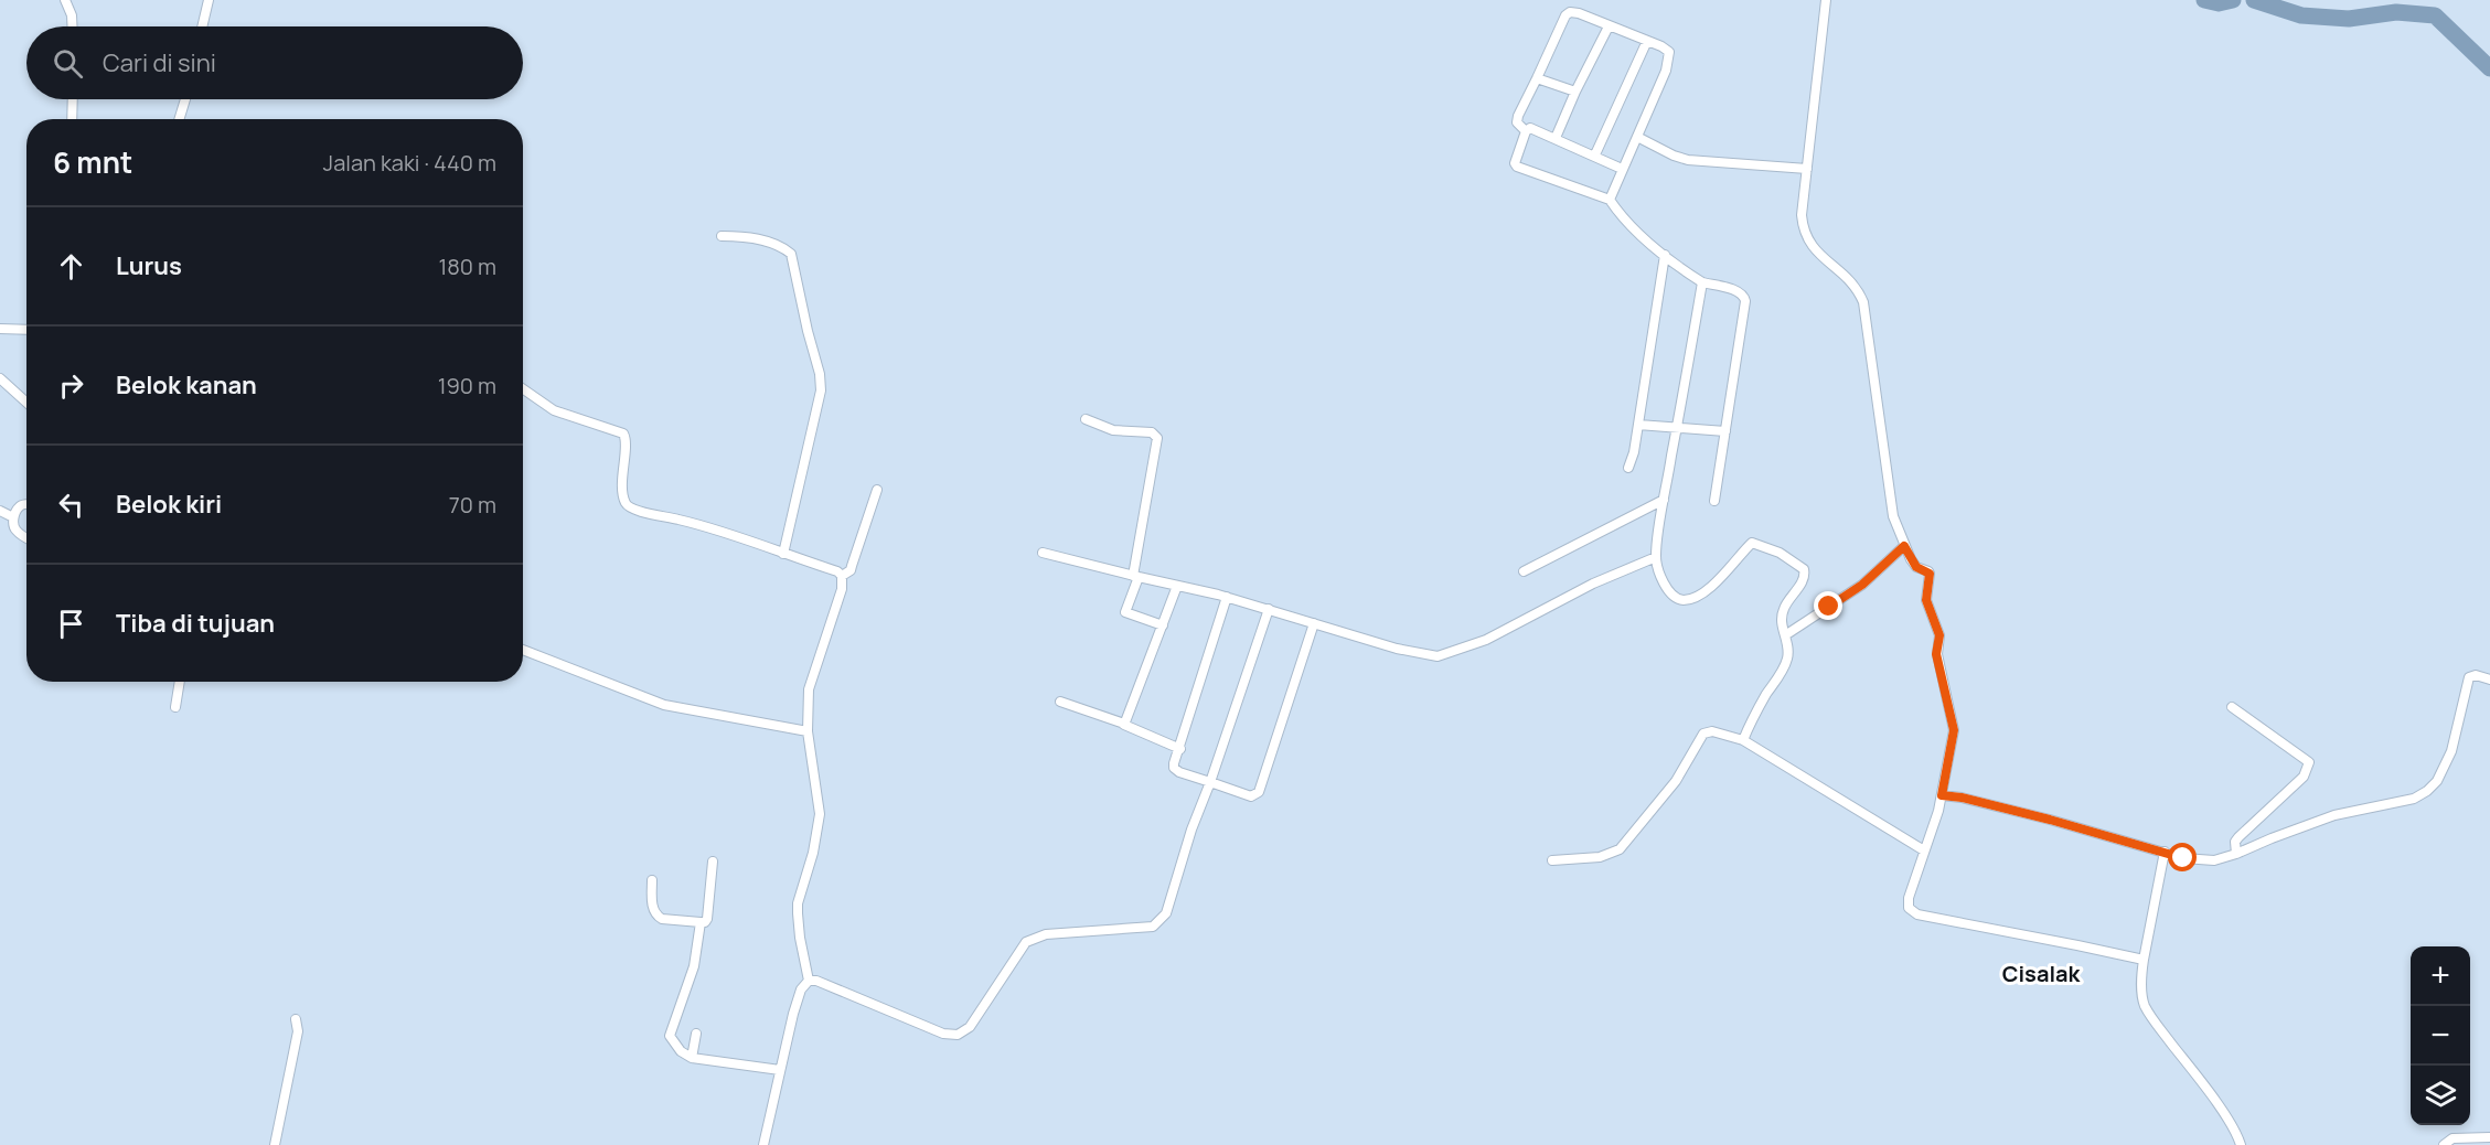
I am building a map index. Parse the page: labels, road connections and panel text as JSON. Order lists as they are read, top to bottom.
{
  "districts": ["Cisalak"],
  "page": {
    "search": "Cari di sini",
    "heading": ["6 mnt", "Jalan kaki · 440 m"],
    "list": [
      ["Lurus", "180 m"],
      ["Belok kanan", "190 m"],
      ["Belok kiri", "70 m"],
      "Tiba di tujuan"
    ],
    "map_buttons": ["+", "−"]
  }
}
